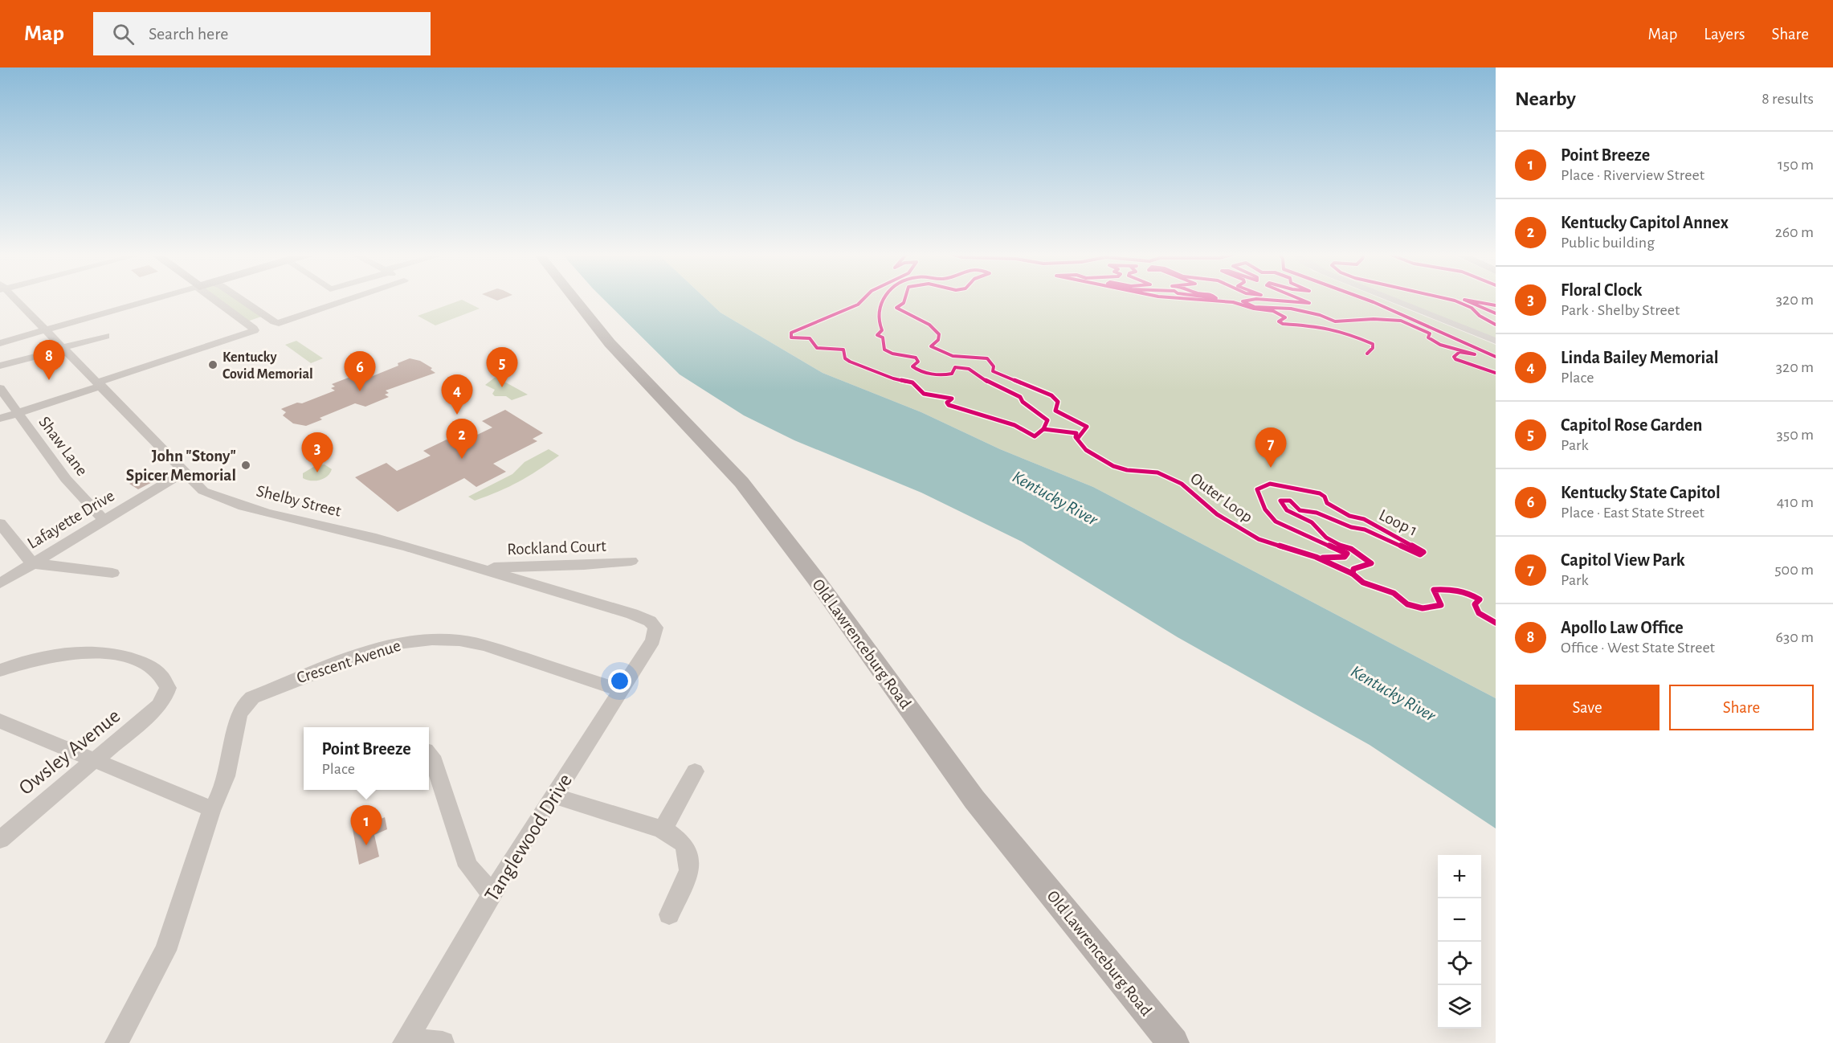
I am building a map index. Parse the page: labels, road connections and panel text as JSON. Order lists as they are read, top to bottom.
{
  "streets": {
    "main road": ["Old Lawrenceburg Road"],
    "street": [
      "Shaw Lane",
      "Shelby Street",
      "Lafayette Drive",
      "Rockland Court",
      "Crescent Avenue",
      "Owsley Avenue",
      "Tanglewood Drive"
    ],
    "cycle path": ["Outer Loop"]
  },
  "crossings": [
    ["Shaw Lane", "Lafayette Drive"],
    ["Shelby Street", "Lafayette Drive"],
    ["Shelby Street", "Rockland Court"],
    ["Shelby Street", "Tanglewood Drive"],
    ["Crescent Avenue", "Tanglewood Drive"]
  ],
  "water": ["Kentucky River"],
  "places": ["Kentucky Covid Memorial", "John \"Stony\" Spicer Memorial"],
  "page": {
    "header": "Map",
    "search": "Search here",
    "nav": ["Map", "Layers", "Share"],
    "heading": ["Nearby", "8 results"],
    "list": [
      {
        "mark": "1",
        "name": "Point Breeze",
        "note": "Place · Riverview Street",
        "value": "150 m"
      },
      {
        "mark": "2",
        "name": "Kentucky Capitol Annex",
        "note": "Public building",
        "value": "260 m"
      },
      {
        "mark": "3",
        "name": "Floral Clock",
        "note": "Park · Shelby Street",
        "value": "320 m"
      },
      {
        "mark": "4",
        "name": "Linda Bailey Memorial",
        "note": "Place",
        "value": "320 m"
      },
      {
        "mark": "5",
        "name": "Capitol Rose Garden",
        "note": "Park",
        "value": "350 m"
      },
      {
        "mark": "6",
        "name": "Kentucky State Capitol",
        "note": "Place · East State Street",
        "value": "410 m"
      },
      {
        "mark": "7",
        "name": "Capitol View Park",
        "note": "Park",
        "value": "500 m"
      },
      {
        "mark": "8",
        "name": "Apollo Law Office",
        "note": "Office · West State Street",
        "value": "630 m"
      }
    ],
    "pins": [
      "8",
      "5",
      "6",
      "4",
      "2",
      "7",
      "3",
      "1"
    ],
    "buttons": ["Save", "Share"],
    "popup": ["Point Breeze", "Place"],
    "map_buttons": ["+", "−"]
  }
}
